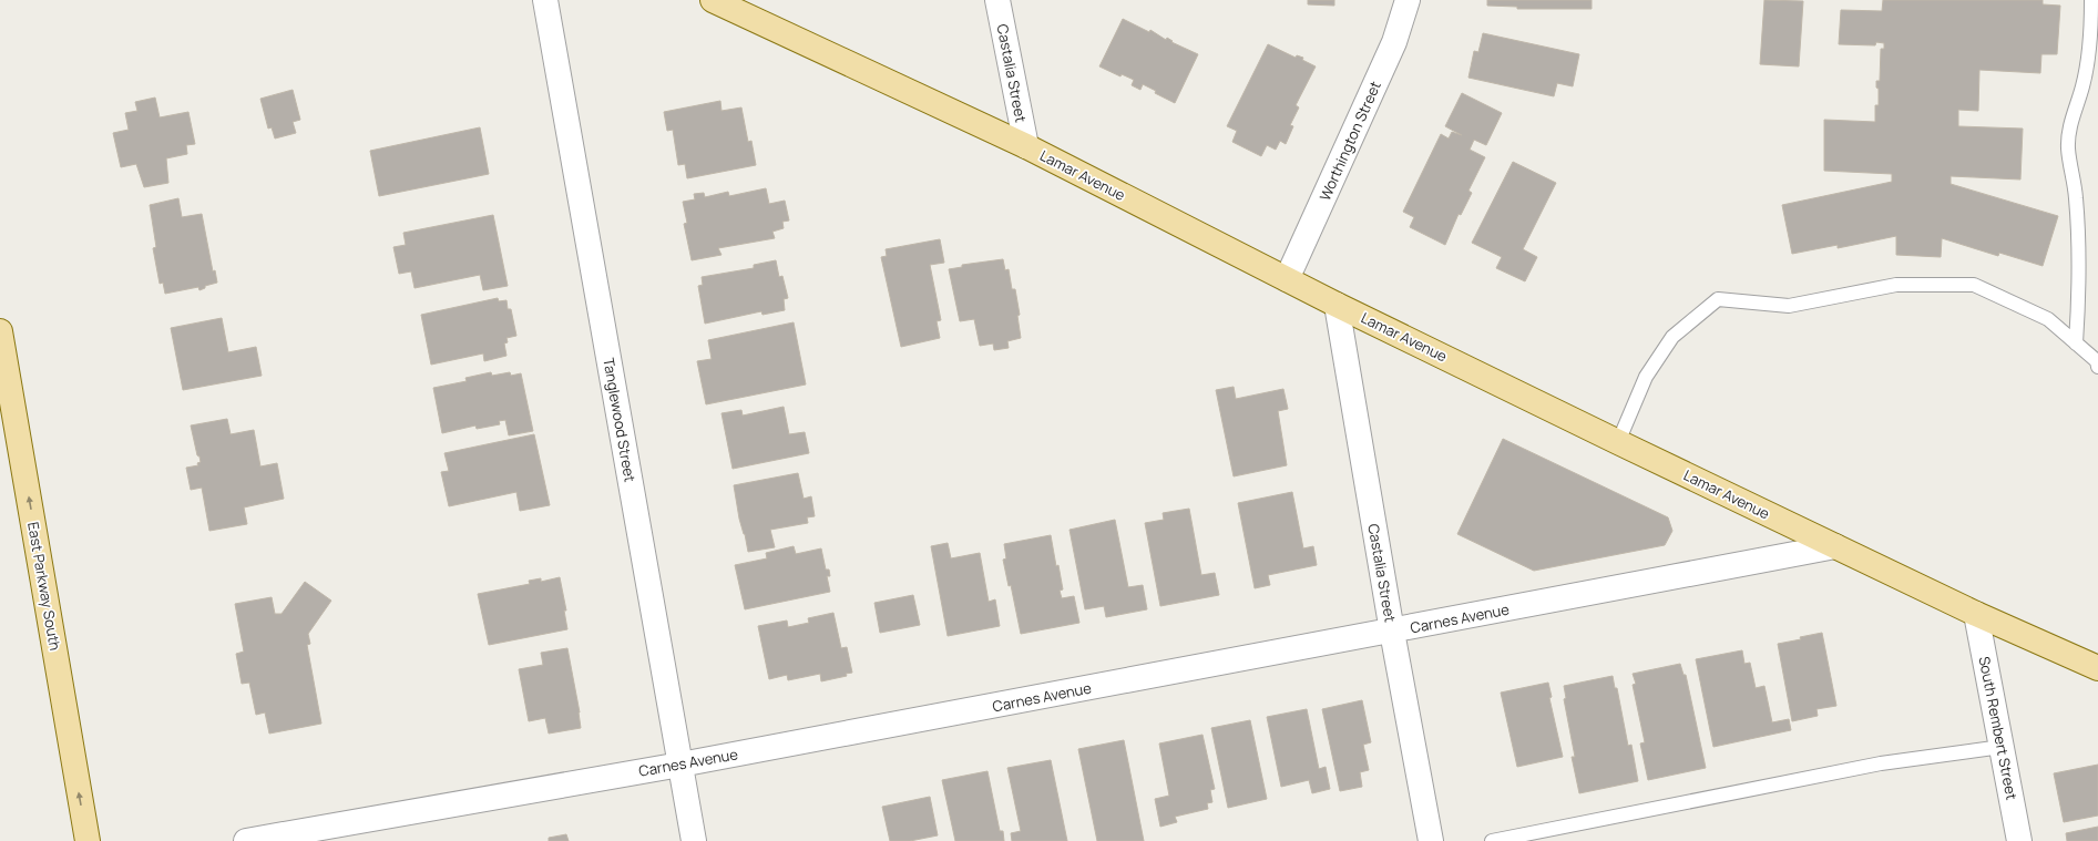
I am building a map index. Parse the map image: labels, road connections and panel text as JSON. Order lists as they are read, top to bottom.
{
  "streets": {
    "main road": ["Lamar Avenue", "East Parkway South"],
    "street": [
      "Castalia Street",
      "Worthington Street",
      "Tanglewood Street",
      "Carnes Avenue",
      "South Rembert Street"
    ]
  },
  "crossings": [
    ["Castalia Street", "Lamar Avenue"],
    ["Castalia Street", "Carnes Avenue"],
    ["Worthington Street", "Lamar Avenue"],
    ["Lamar Avenue", "Carnes Avenue"],
    ["Lamar Avenue", "South Rembert Street"],
    ["Tanglewood Street", "Carnes Avenue"]
  ],
  "one_way": ["East Parkway South"]
}
